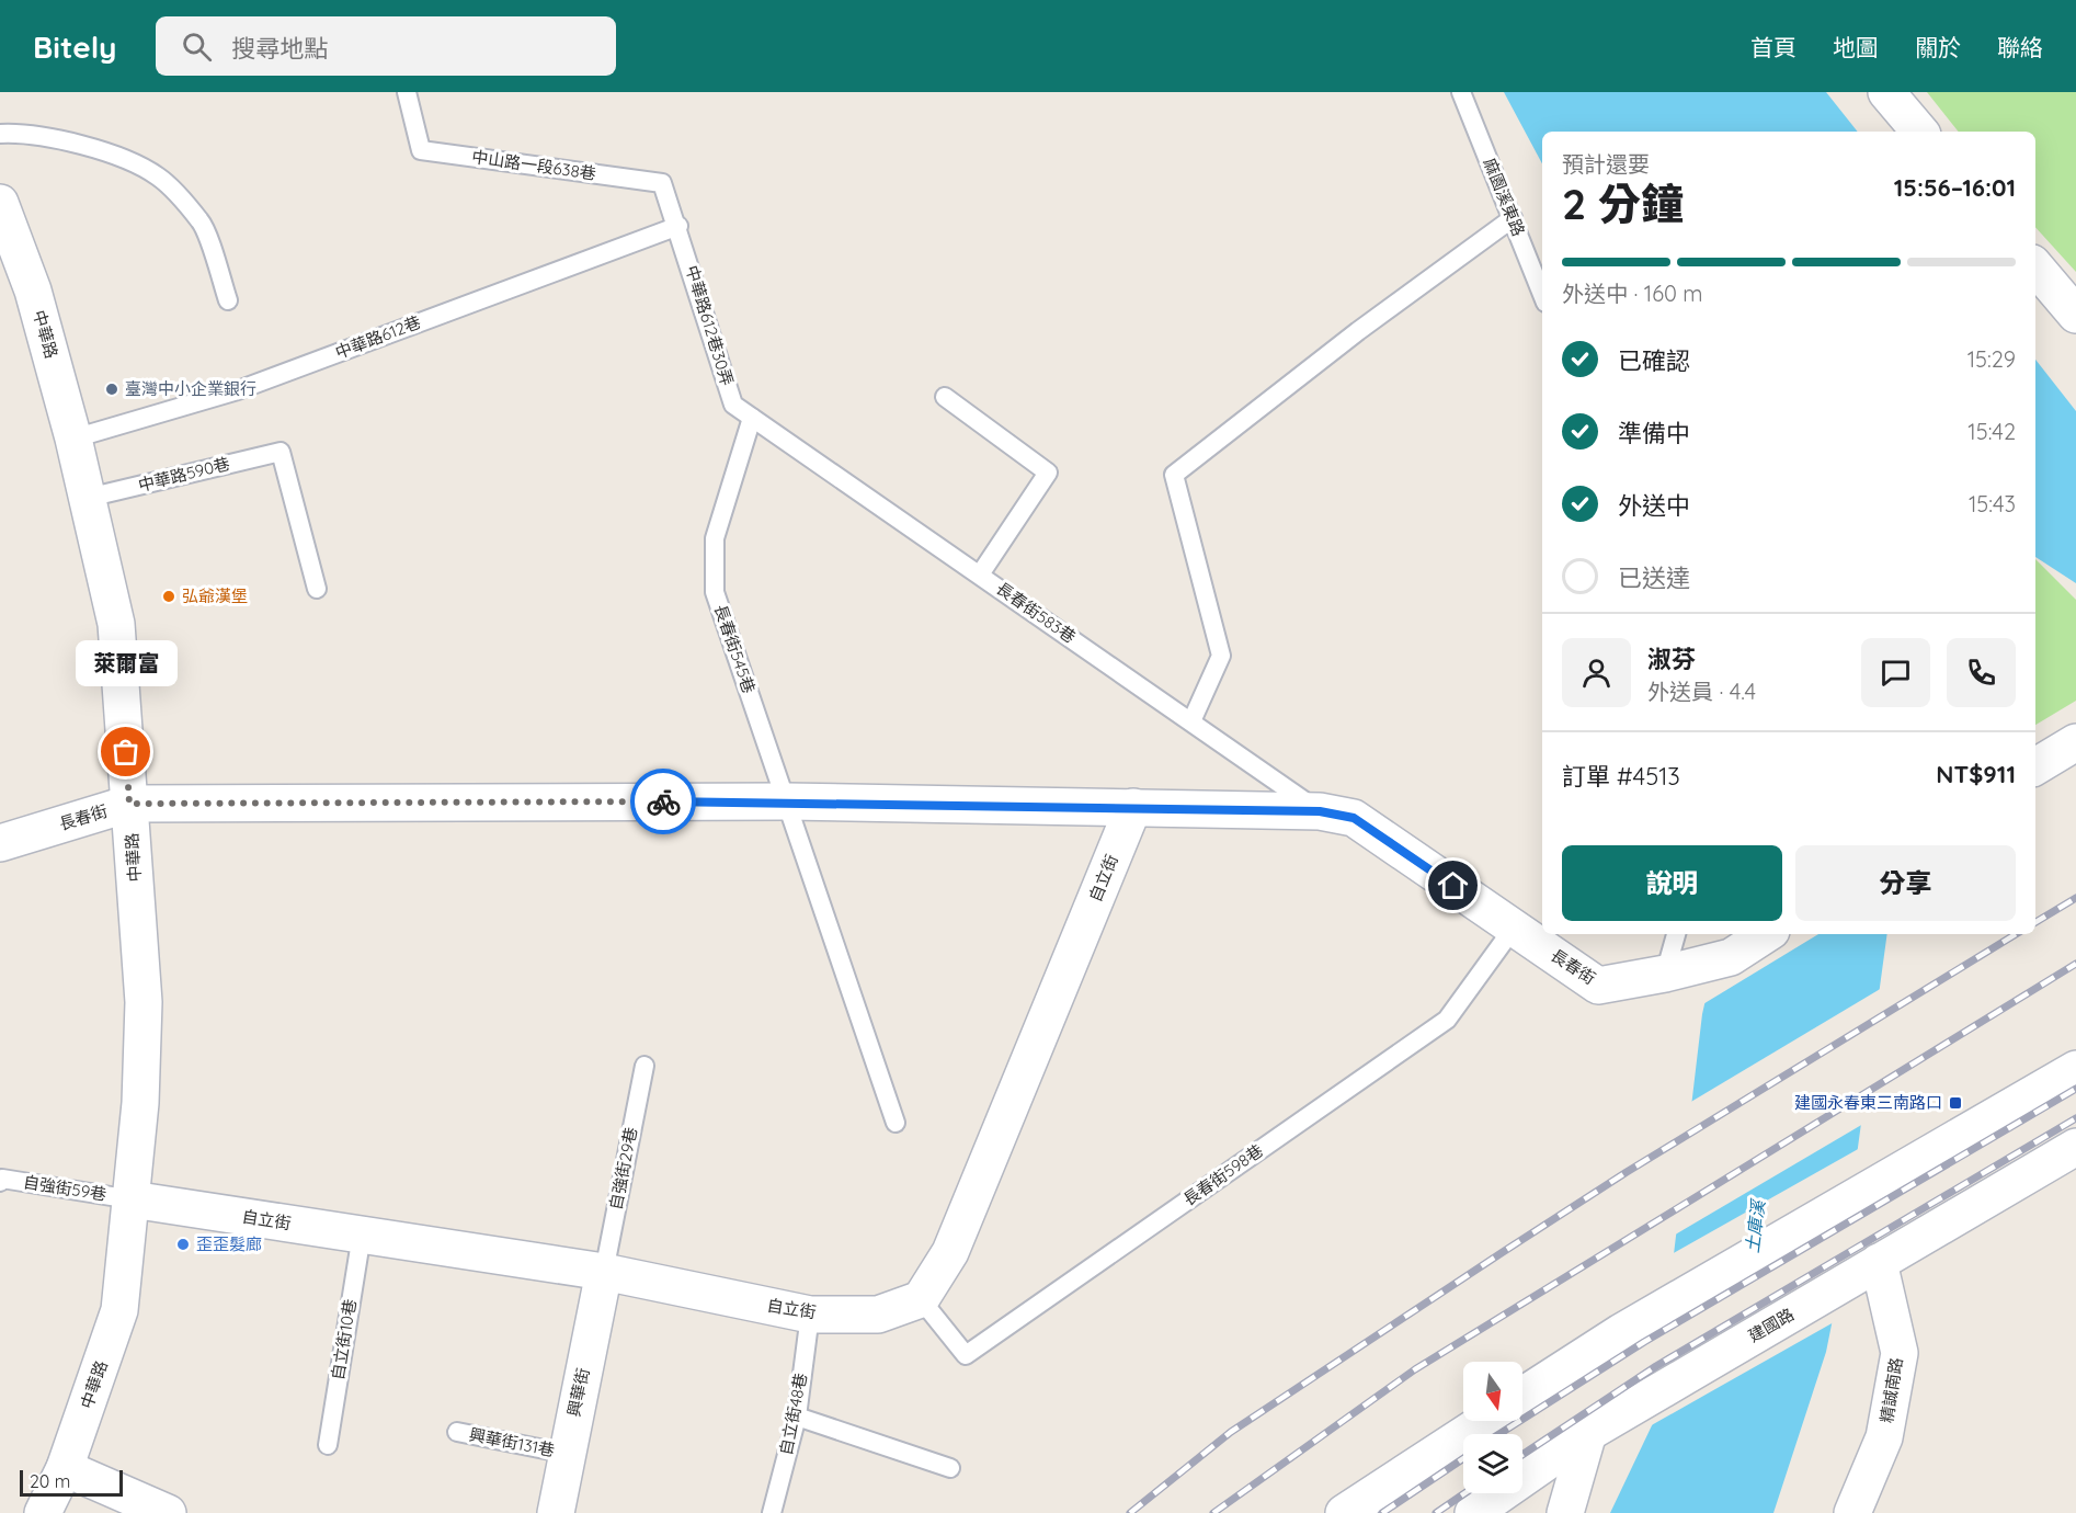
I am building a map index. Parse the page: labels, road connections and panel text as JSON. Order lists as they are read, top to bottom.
{
  "streets": {
    "street": [
      "中華路",
      "長春街",
      "自立街",
      "建國路",
      "精誠南路",
      "興華街"
    ],
    "lane": [
      "中山路一段638巷",
      "麻園溪東路",
      "中華路612巷30弄",
      "中華路612巷",
      "中華路590巷",
      "長春街583巷",
      "長春街545巷",
      "自強街29巷",
      "長春街598巷",
      "自強街59巷",
      "自立街10巷",
      "自立街48巷",
      "興華街131巷"
    ]
  },
  "crossings": [
    ["中山路一段638巷", "中華路612巷30弄"],
    ["中山路一段638巷", "中華路612巷"],
    ["中華路612巷30弄", "中華路612巷"],
    ["中華路612巷30弄", "長春街583巷"],
    ["中華路612巷30弄", "長春街545巷"],
    ["中華路", "中華路612巷"],
    ["中華路", "中華路590巷"],
    ["中華路", "長春街"],
    ["中華路", "自立街"],
    ["中華路", "自強街59巷"],
    ["長春街583巷", "長春街545巷"],
    ["長春街583巷", "長春街"],
    ["長春街545巷", "長春街"],
    ["長春街", "自立街"],
    ["長春街", "長春街598巷"],
    ["自立街", "自強街29巷"],
    ["自立街", "長春街598巷"],
    ["自立街", "自強街59巷"],
    ["自立街", "自立街10巷"],
    ["自立街", "興華街"],
    ["自立街", "自立街48巷"],
    ["自強街29巷", "興華街"],
    ["建國路", "精誠南路"],
    ["興華街", "興華街131巷"]
  ],
  "water": ["土庫溪"],
  "places": {
    "other": [
      "臺灣中小企業銀行",
      "弘爺漢堡",
      "萊爾富",
      "歪歪髮廊"
    ],
    "transit": ["建國永春東三南路口"]
  },
  "scale_bar": "20 m",
  "north": "bottom",
  "page": {
    "header": "Bitely",
    "search": "搜尋地點",
    "nav": [
      "首頁",
      "地圖",
      "關於",
      "聯絡"
    ],
    "heading": ["2 分鐘", "預計還要", "15:56–16:01"],
    "panel": [
      "淑芬",
      "外送員 · 4.4",
      "訂單 #4513",
      "NT$911"
    ],
    "bar": "外送中 · 160 m",
    "list": [
      ["已確認", "15:29"],
      ["準備中", "15:42"],
      ["外送中", "15:43"],
      "已送達"
    ],
    "bubble": "萊爾富",
    "buttons": ["說明", "分享"],
    "scale": "20 m"
  }
}
